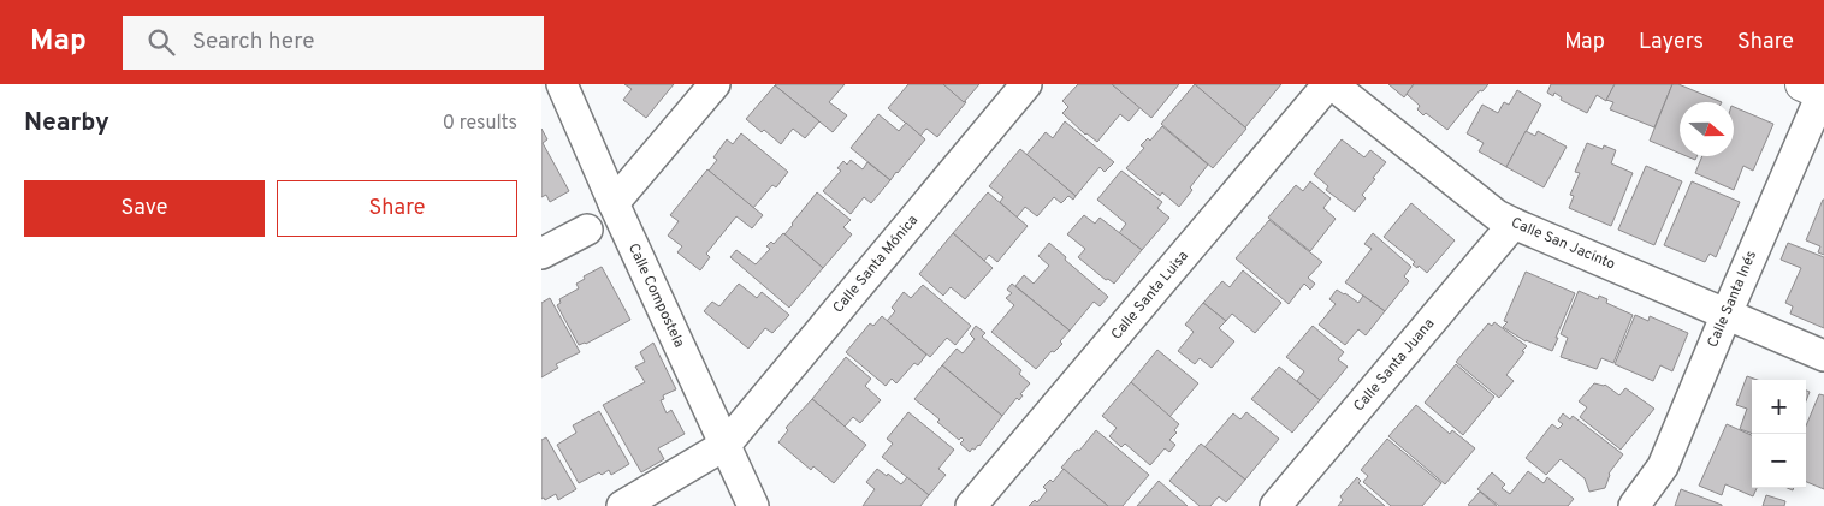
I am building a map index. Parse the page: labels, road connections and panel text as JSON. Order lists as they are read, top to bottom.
{
  "streets": {
    "street": [
      "Calle San Jacinto",
      "Calle Santa Mónica",
      "Calle Compostela",
      "Calle Santa Luisa",
      "Calle Santa Inés",
      "Calle Santa Juana"
    ]
  },
  "crossings": [
    ["Calle San Jacinto", "Calle Santa Luisa"],
    ["Calle San Jacinto", "Calle Santa Inés"],
    ["Calle San Jacinto", "Calle Santa Juana"],
    ["Calle Santa Mónica", "Calle Compostela"]
  ],
  "north": "right",
  "page": {
    "header": "Map",
    "search": "Search here",
    "nav": ["Map", "Layers", "Share"],
    "heading": ["Nearby", "0 results"],
    "buttons": ["Save", "Share"],
    "map_buttons": ["+", "−"]
  }
}
